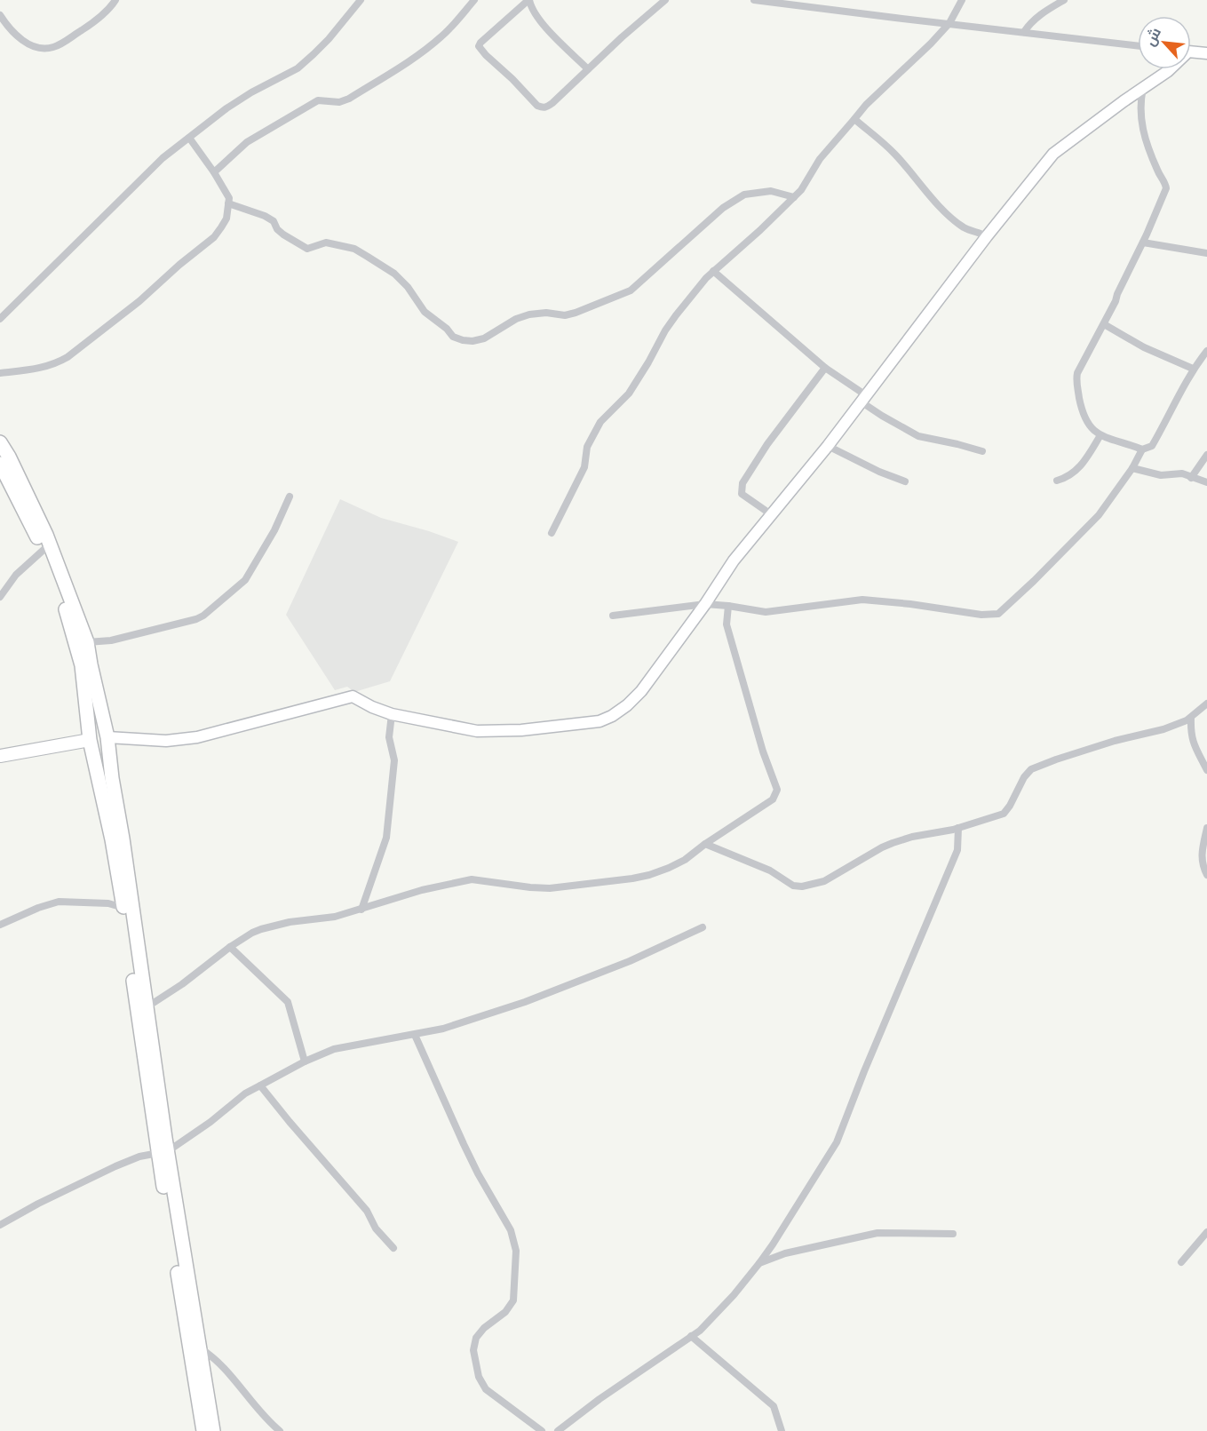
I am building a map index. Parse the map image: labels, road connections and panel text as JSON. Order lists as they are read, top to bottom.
{
  "north": "top left"
}
